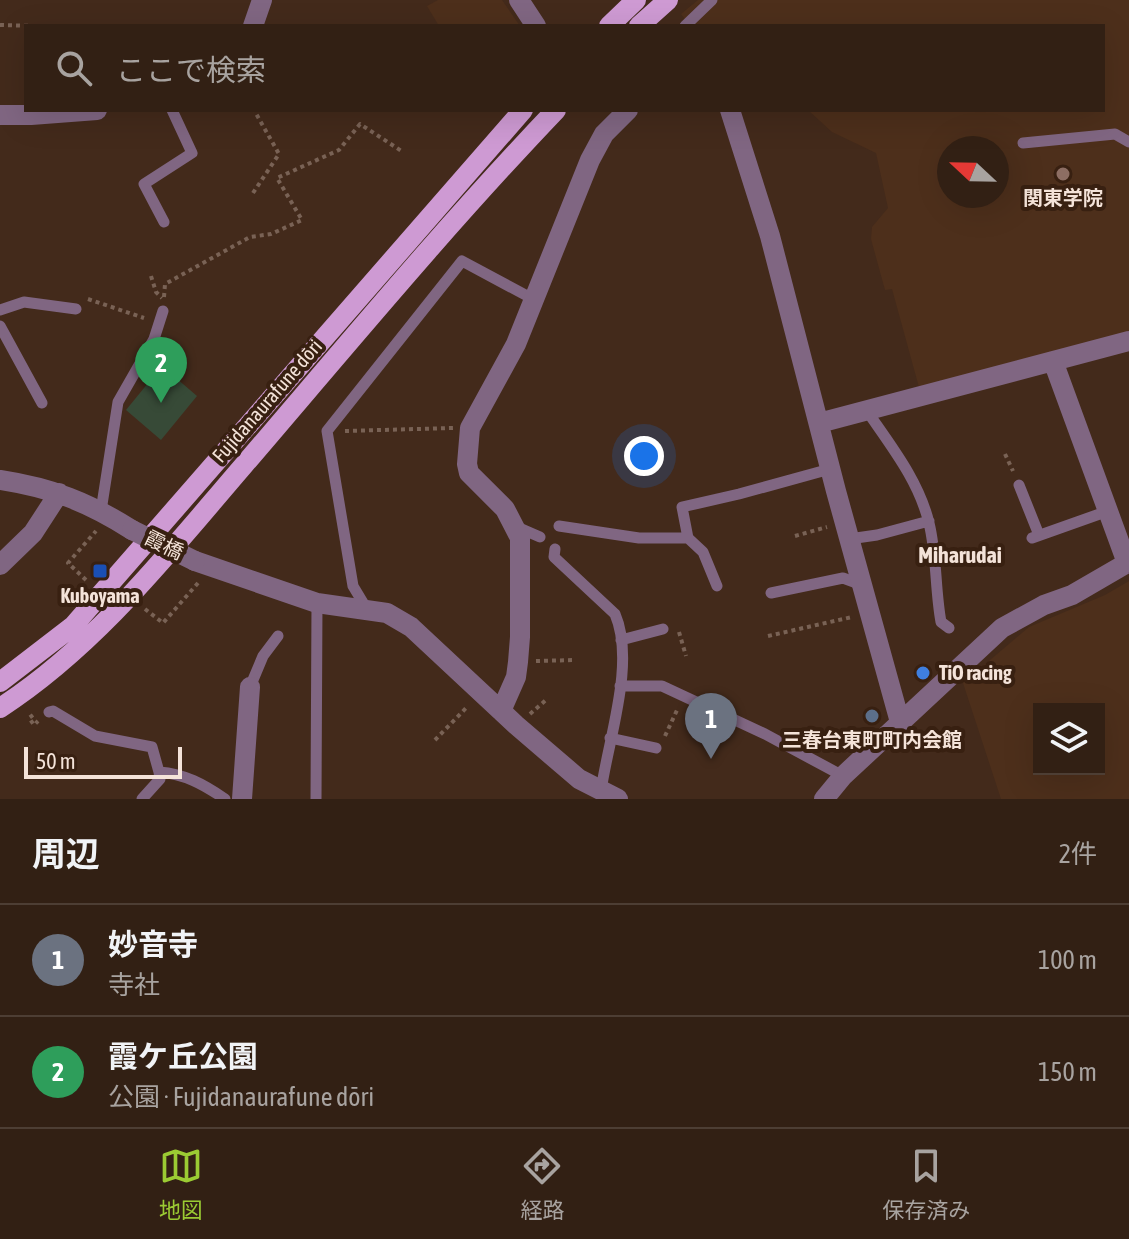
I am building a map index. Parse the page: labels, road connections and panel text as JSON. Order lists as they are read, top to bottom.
{
  "streets": {
    "main road": ["Fujidanaurafune dōri"],
    "street": ["霞橋"]
  },
  "districts": ["Miharudai"],
  "places": {
    "other": ["関東学院", "TiO racing", "三春台東町町内会館"],
    "transit": ["Kuboyama"]
  },
  "scale_bar": "50 m",
  "north": "left",
  "page": {
    "search": "ここで検索",
    "pins": ["2", "1"],
    "scale": "50 m",
    "heading": ["周辺", "2件"],
    "list": [
      {
        "mark": "1",
        "name": "妙音寺",
        "note": "寺社",
        "value": "100 m"
      },
      {
        "mark": "2",
        "name": "霞ケ丘公園",
        "note": "公園 · Fujidanaurafune dōri",
        "value": "150 m"
      }
    ],
    "nav": ["地図", "経路", "保存済み"]
  }
}
